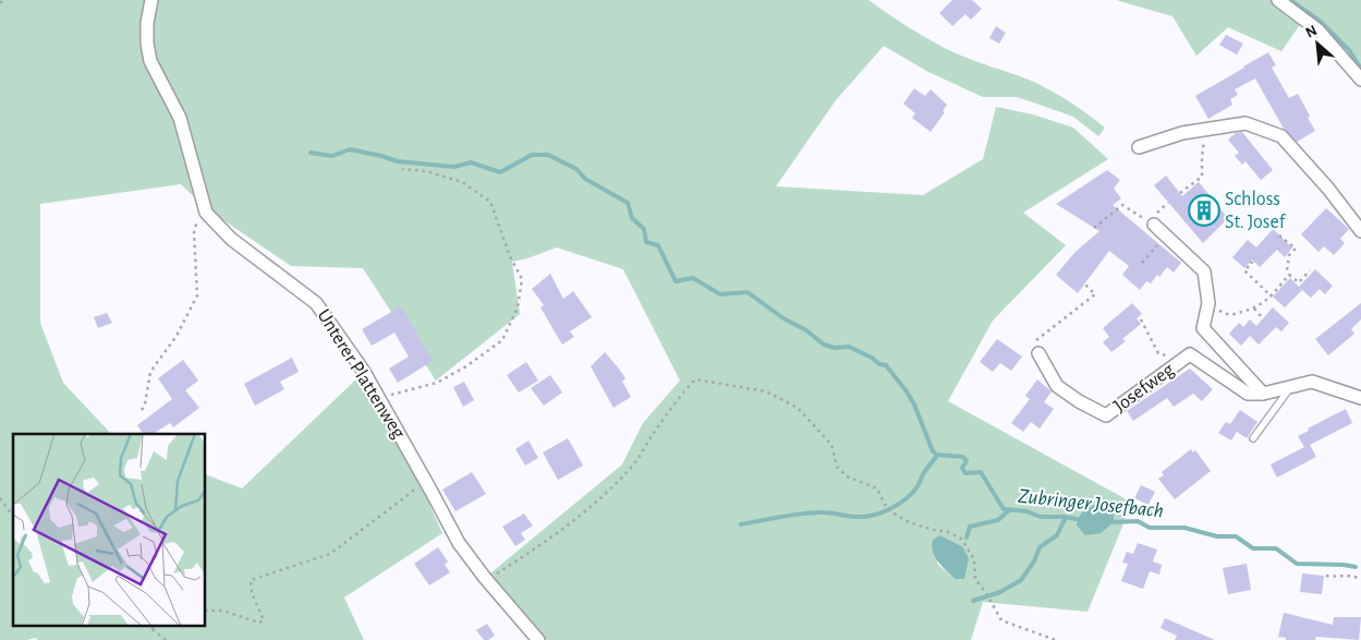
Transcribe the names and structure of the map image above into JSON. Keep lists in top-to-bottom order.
{
  "streets": {
    "street": ["Unterer Plattenweg", "Josefweg"]
  },
  "water": ["Zubringer Josefbach"],
  "places": {
    "building": ["Schloss St. Josef"]
  },
  "north": "top left"
}
